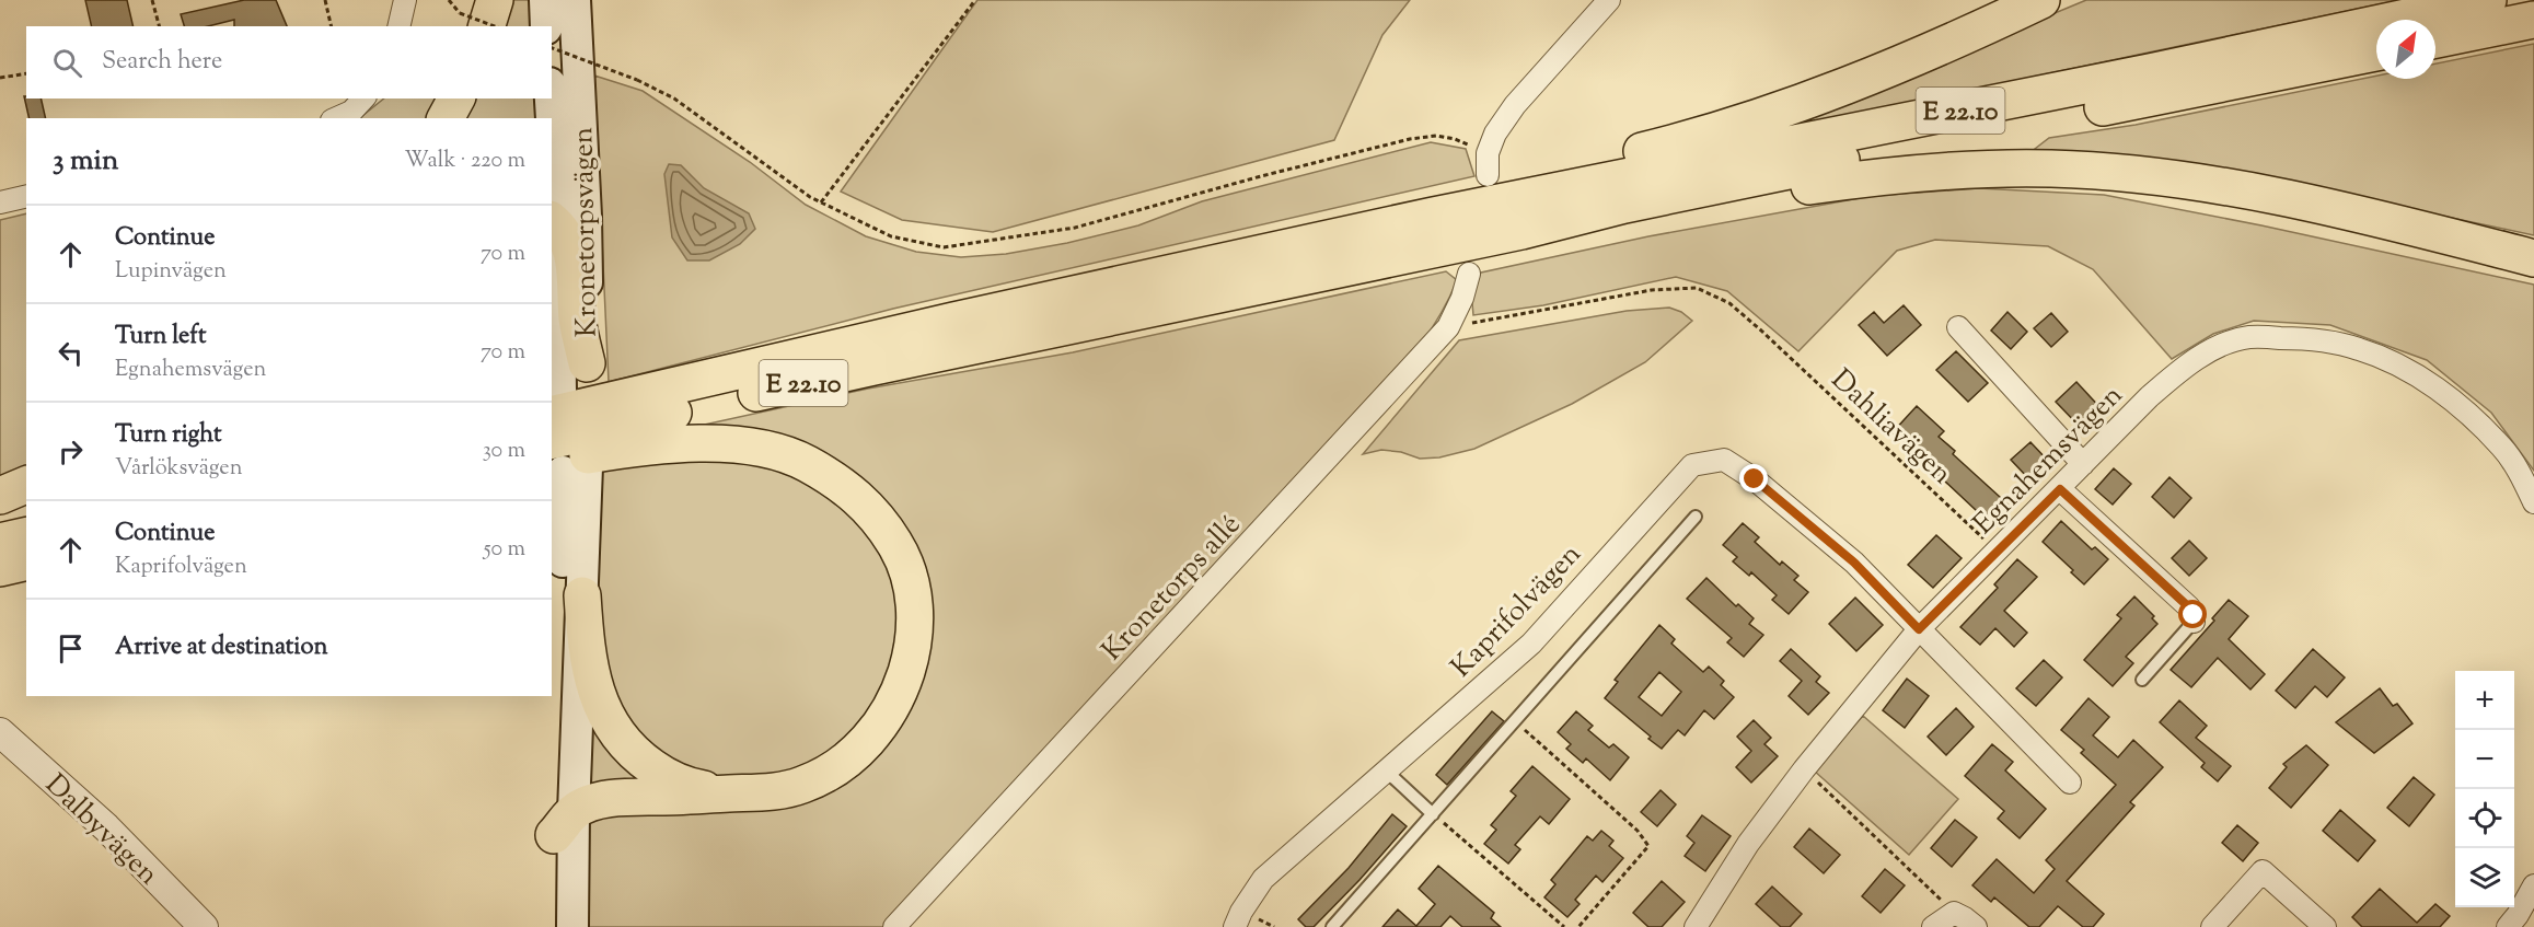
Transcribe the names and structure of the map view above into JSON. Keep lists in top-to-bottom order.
{
  "streets": {
    "highway": ["E 22.10"],
    "main road": ["Kronetorpsvägen"],
    "street": [
      "Egnahemsvägen",
      "Kronetorps allé",
      "Kaprifolvägen",
      "Dalbyvägen"
    ],
    "path": ["Dahliavägen"]
  },
  "crossings": [
    ["E 22.10", "Kronetorpsvägen"],
    ["Dahliavägen", "Egnahemsvägen"],
    ["Dahliavägen", "Kronetorps allé"],
    ["Egnahemsvägen", "Kaprifolvägen"]
  ],
  "north": "top right",
  "page": {
    "search": "Search here",
    "heading": ["3 min", "Walk · 220 m"],
    "list": [
      ["Continue", "Lupinvägen", "70 m"],
      ["Turn left", "Egnahemsvägen", "70 m"],
      ["Turn right", "Vårlöksvägen", "30 m"],
      ["Continue", "Kaprifolvägen", "50 m"],
      "Arrive at destination"
    ],
    "map_buttons": ["+", "−"]
  }
}
